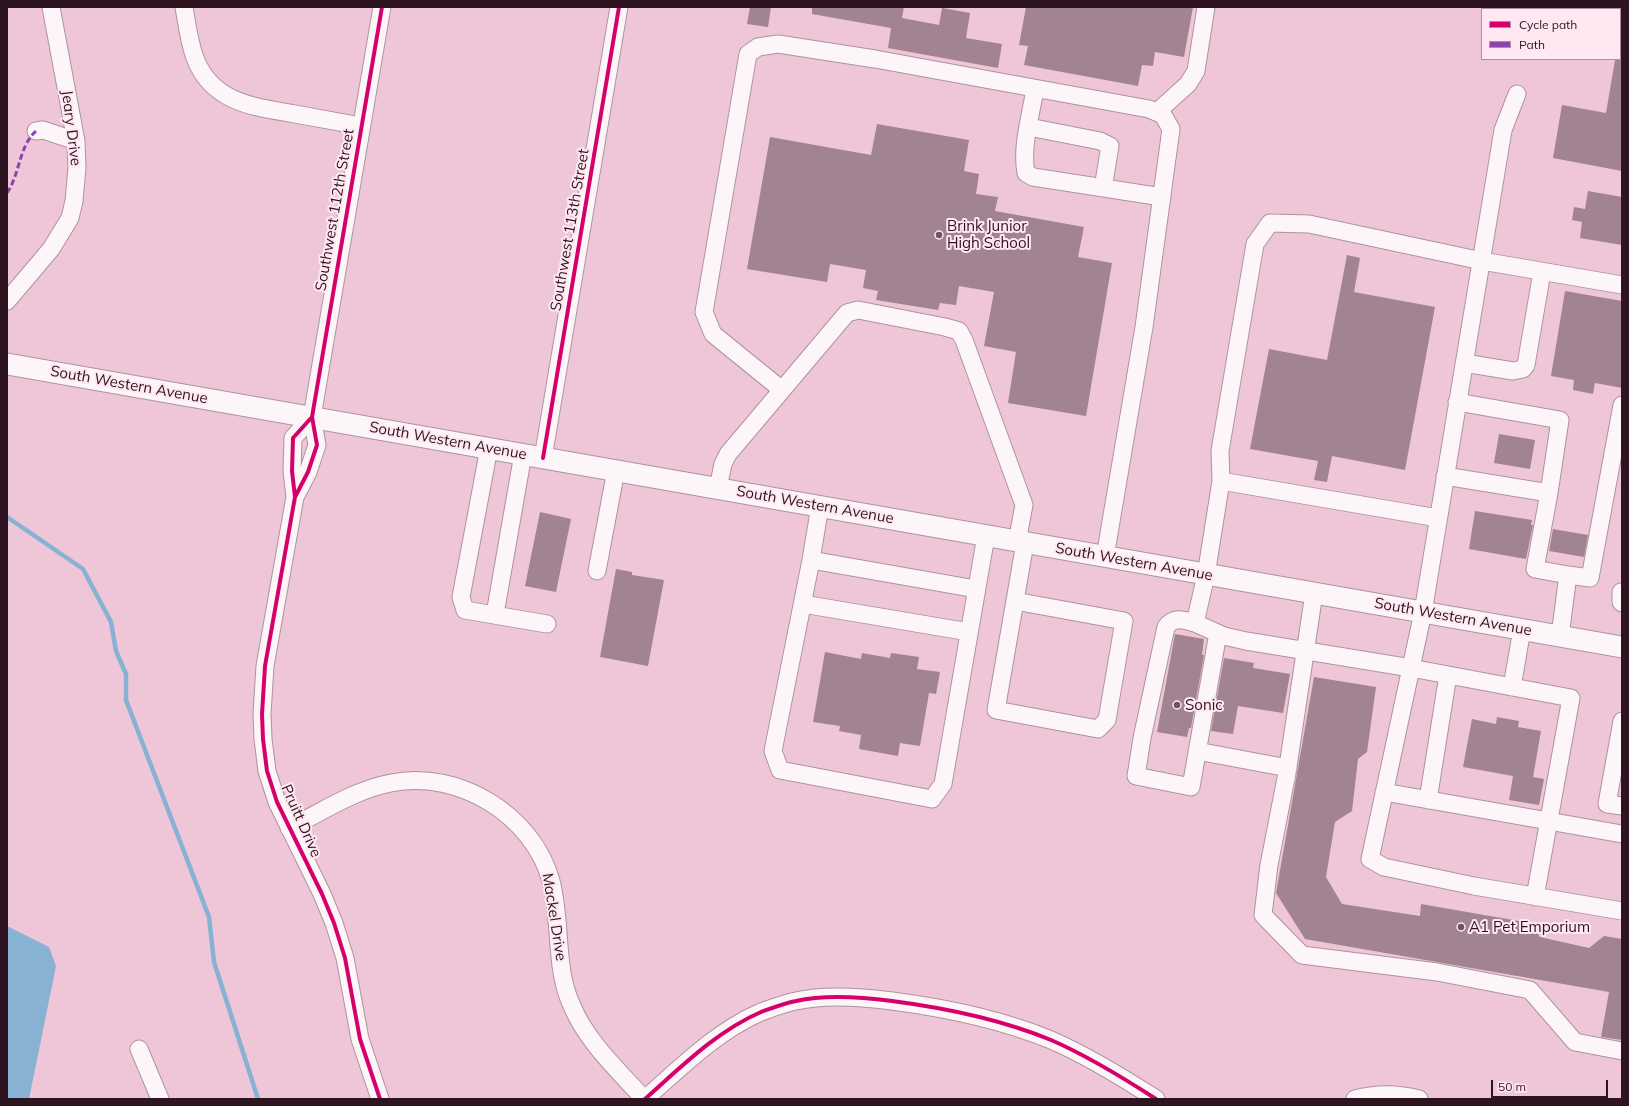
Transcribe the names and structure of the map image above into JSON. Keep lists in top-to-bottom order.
{
  "streets": {
    "main road": ["South Western Avenue"],
    "street": [
      "Jeary Drive",
      "Southwest 112th Street",
      "Southwest 113th Street",
      "Pruitt Drive",
      "Mackel Drive"
    ]
  },
  "crossings": [
    ["Southwest 112th Street", "South Western Avenue"],
    ["Southwest 112th Street", "Pruitt Drive"],
    ["Southwest 113th Street", "South Western Avenue"],
    ["South Western Avenue", "Pruitt Drive"],
    ["Pruitt Drive", "Mackel Drive"]
  ],
  "places": ["Brink Junior High School", "Sonic", "A1 Pet Emporium"],
  "legend": ["Cycle path", "Path"],
  "scale_bar": "50 m"
}
